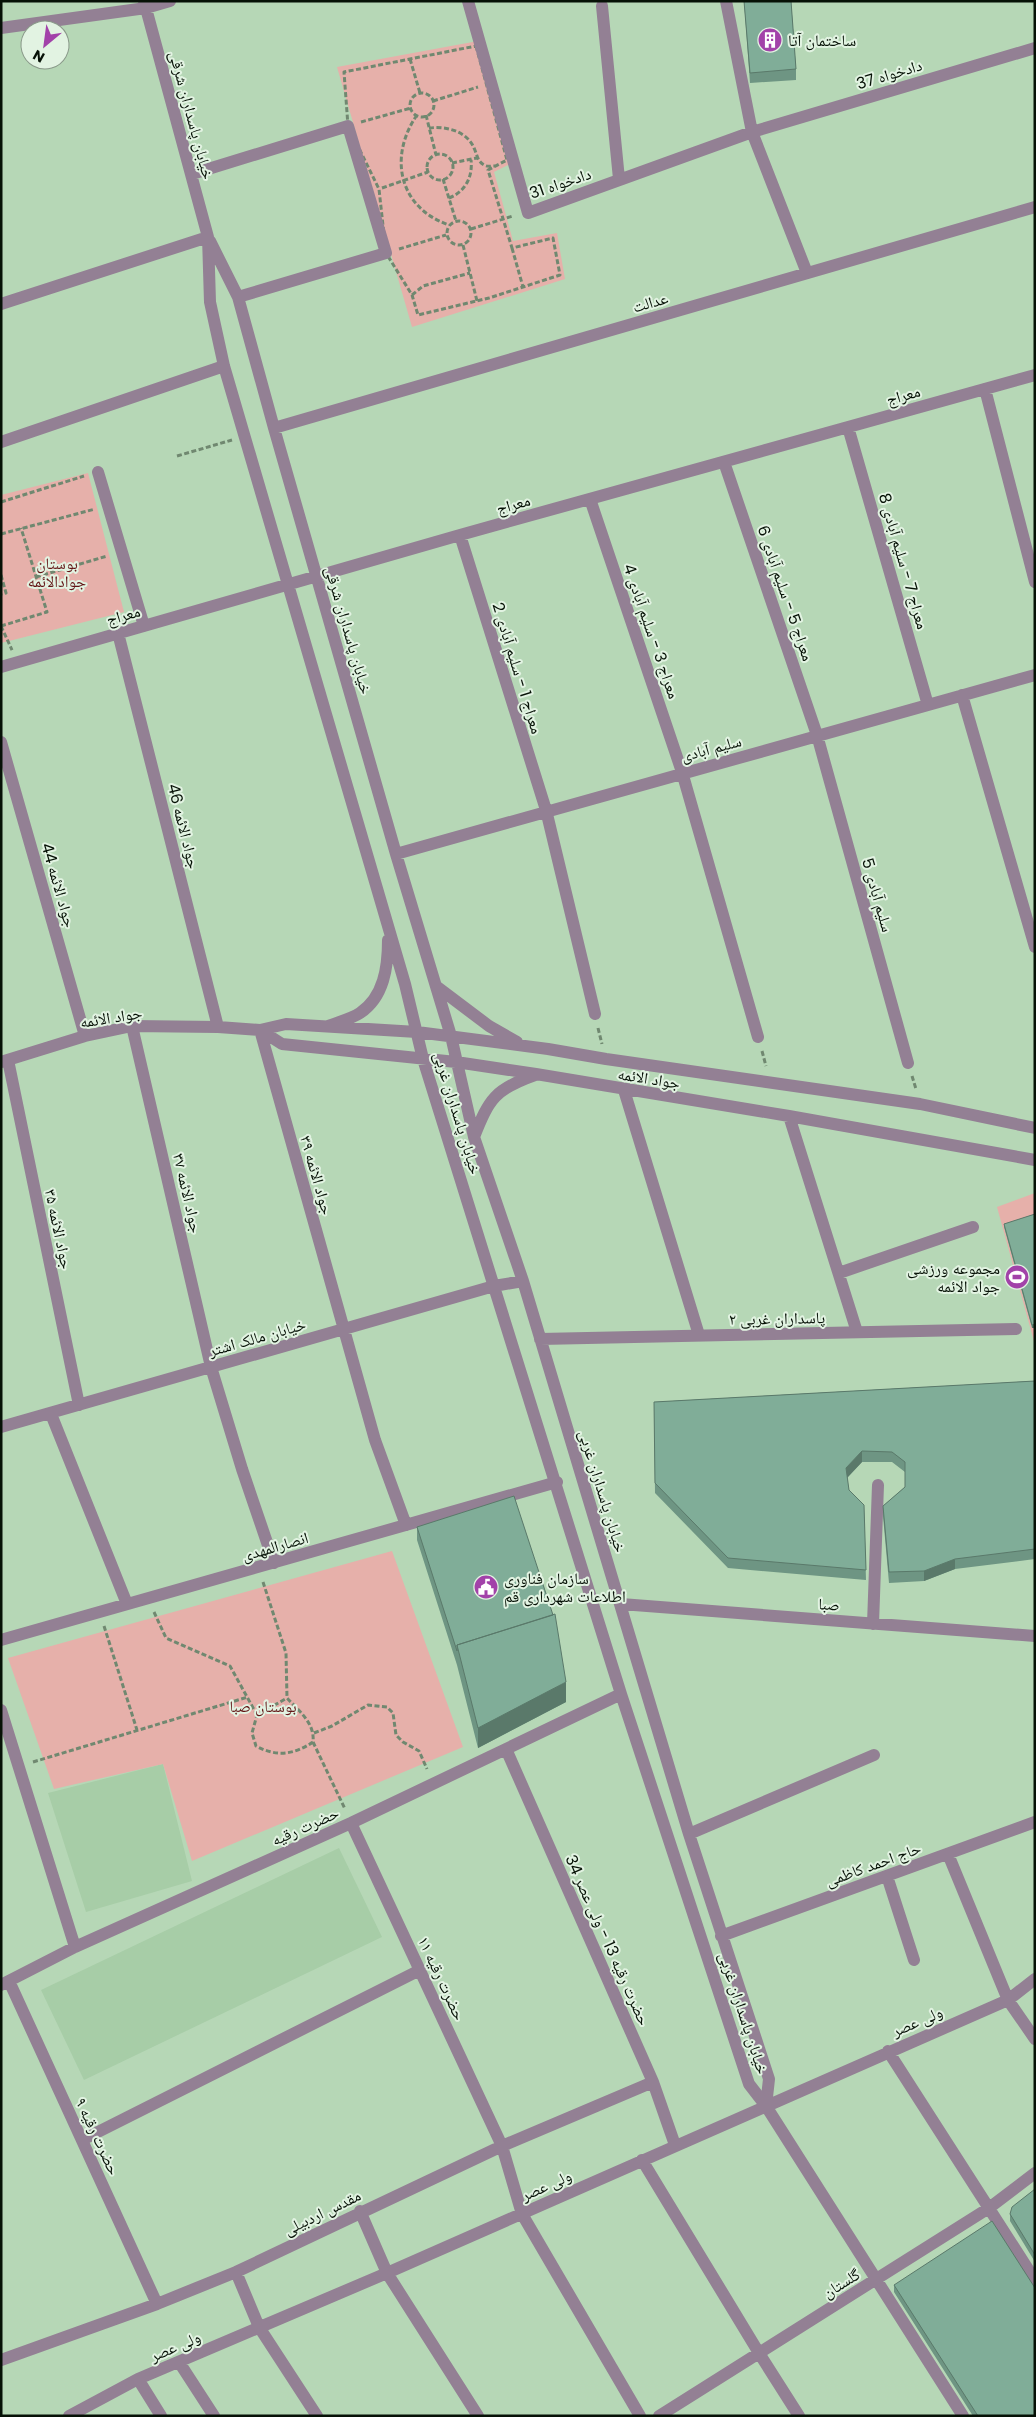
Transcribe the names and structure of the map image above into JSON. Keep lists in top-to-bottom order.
{
  "streets": {
    "street": [
      "دادخواه 37",
      "خیابان پاسداران شرقی",
      "دادخواه 31",
      "عدالت",
      "معراج",
      "معراج 7 - سلیم آبادی 8",
      "معراج 5 - سلیم آبادی 6",
      "معراج 3 - سلیم آبادی 4",
      "معراج 1 - سلیم آبادی 2",
      "سلیم آبادی",
      "جواد الائمه 46",
      "جواد الائمه 44",
      "سلیم آبادی 5",
      "جواد الائمه",
      "خیابان پاسداران غربی",
      "جواد الائمه ۳۹",
      "جواد الائمه ۳۷",
      "جواد الائمه ۳۵",
      "پاسداران غربی ۲",
      "خیابان مالک اشتر",
      "انصارالمهدی",
      "صبا",
      "حضرت رقیه",
      "حاج احمد کاظمی",
      "حضرت رقیه 13 - ولی عصر 34",
      "حضرت رقیه ۱۱",
      "ولی عصر",
      "حضرت رقیه ۹",
      "مقدس اردبیلی",
      "گلستان"
    ]
  },
  "crossings": [
    ["دادخواه 37", "دادخواه 31"],
    ["خیابان پاسداران شرقی", "عدالت"],
    ["خیابان پاسداران شرقی", "معراج"],
    ["خیابان پاسداران شرقی", "سلیم آبادی"],
    ["خیابان پاسداران شرقی", "جواد الائمه"],
    ["خیابان پاسداران شرقی", "خیابان پاسداران غربی"],
    ["معراج", "معراج 7 - سلیم آبادی 8"],
    ["معراج", "معراج 5 - سلیم آبادی 6"],
    ["معراج", "معراج 3 - سلیم آبادی 4"],
    ["معراج", "معراج 1 - سلیم آبادی 2"],
    ["معراج", "جواد الائمه 46"],
    ["معراج 7 - سلیم آبادی 8", "سلیم آبادی"],
    ["معراج 5 - سلیم آبادی 6", "سلیم آبادی"],
    ["معراج 5 - سلیم آبادی 6", "سلیم آبادی 5"],
    ["معراج 3 - سلیم آبادی 4", "سلیم آبادی"],
    ["معراج 1 - سلیم آبادی 2", "سلیم آبادی"],
    ["سلیم آبادی", "سلیم آبادی 5"],
    ["جواد الائمه 46", "جواد الائمه"],
    ["جواد الائمه 44", "جواد الائمه"],
    ["جواد الائمه", "خیابان پاسداران غربی"],
    ["جواد الائمه", "جواد الائمه ۳۹"],
    ["جواد الائمه", "جواد الائمه ۳۷"],
    ["جواد الائمه", "جواد الائمه ۳۵"],
    ["خیابان پاسداران غربی", "پاسداران غربی ۲"],
    ["خیابان پاسداران غربی", "خیابان مالک اشتر"],
    ["خیابان پاسداران غربی", "انصارالمهدی"],
    ["خیابان پاسداران غربی", "صبا"],
    ["خیابان پاسداران غربی", "حضرت رقیه"],
    ["خیابان پاسداران غربی", "حاج احمد کاظمی"],
    ["خیابان پاسداران غربی", "ولی عصر"],
    ["جواد الائمه ۳۹", "خیابان مالک اشتر"],
    ["جواد الائمه ۳۹", "انصارالمهدی"],
    ["جواد الائمه ۳۷", "خیابان مالک اشتر"],
    ["جواد الائمه ۳۷", "انصارالمهدی"],
    ["جواد الائمه ۳۵", "خیابان مالک اشتر"],
    ["حضرت رقیه", "حضرت رقیه 13 - ولی عصر 34"],
    ["حضرت رقیه", "حضرت رقیه ۱۱"],
    ["حضرت رقیه", "حضرت رقیه ۹"],
    ["حضرت رقیه 13 - ولی عصر 34", "ولی عصر"],
    ["حضرت رقیه 13 - ولی عصر 34", "مقدس اردبیلی"],
    ["حضرت رقیه ۱۱", "ولی عصر"],
    ["حضرت رقیه ۱۱", "مقدس اردبیلی"],
    ["حضرت رقیه ۹", "مقدس اردبیلی"]
  ],
  "parks": ["بوستان جوادالائمه", "بوستان صبا"],
  "places": {
    "building": ["ساختمان آتا"],
    "sports": ["مجموعه ورزشی جواد الائمه"],
    "public building": ["سازمان فناوری اطلاعات شهرداری قم"]
  },
  "north": "bottom left"
}
